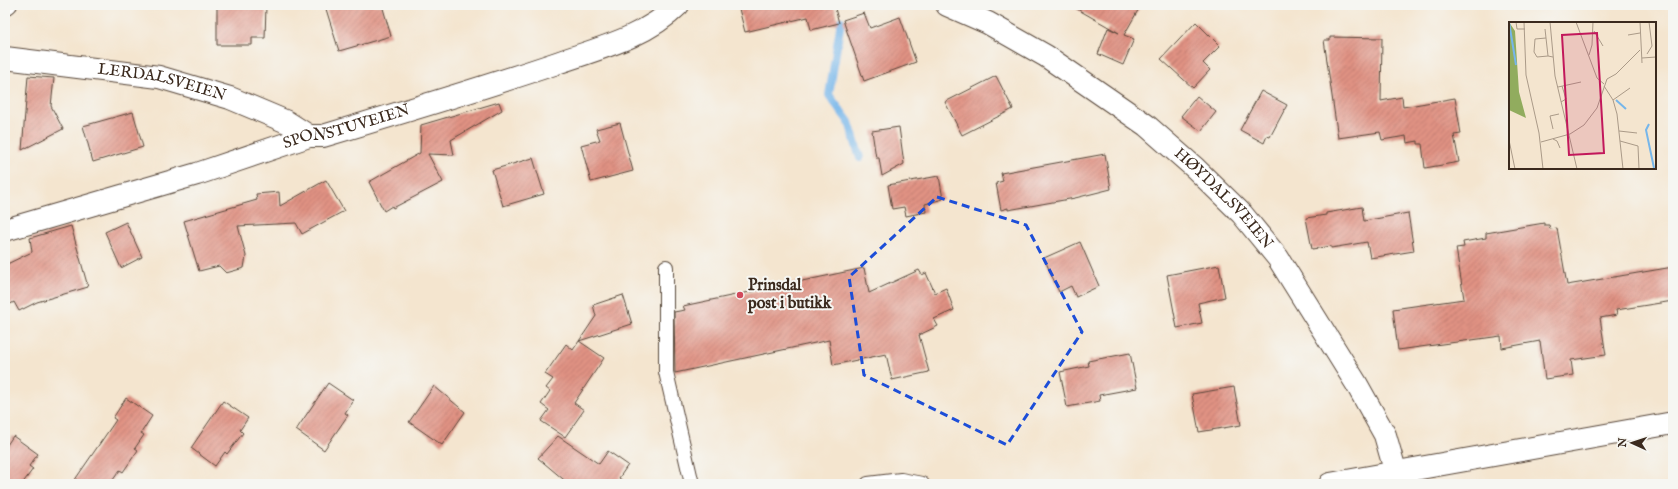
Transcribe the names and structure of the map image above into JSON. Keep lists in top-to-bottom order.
{
  "streets": {
    "street": ["LERDALSVEIEN", "SPONSTUVEIEN", "HØYDALSVEIEN"]
  },
  "crossings": [
    ["LERDALSVEIEN", "SPONSTUVEIEN"]
  ],
  "places": ["Prinsdal post i butikk"],
  "north": "left"
}
